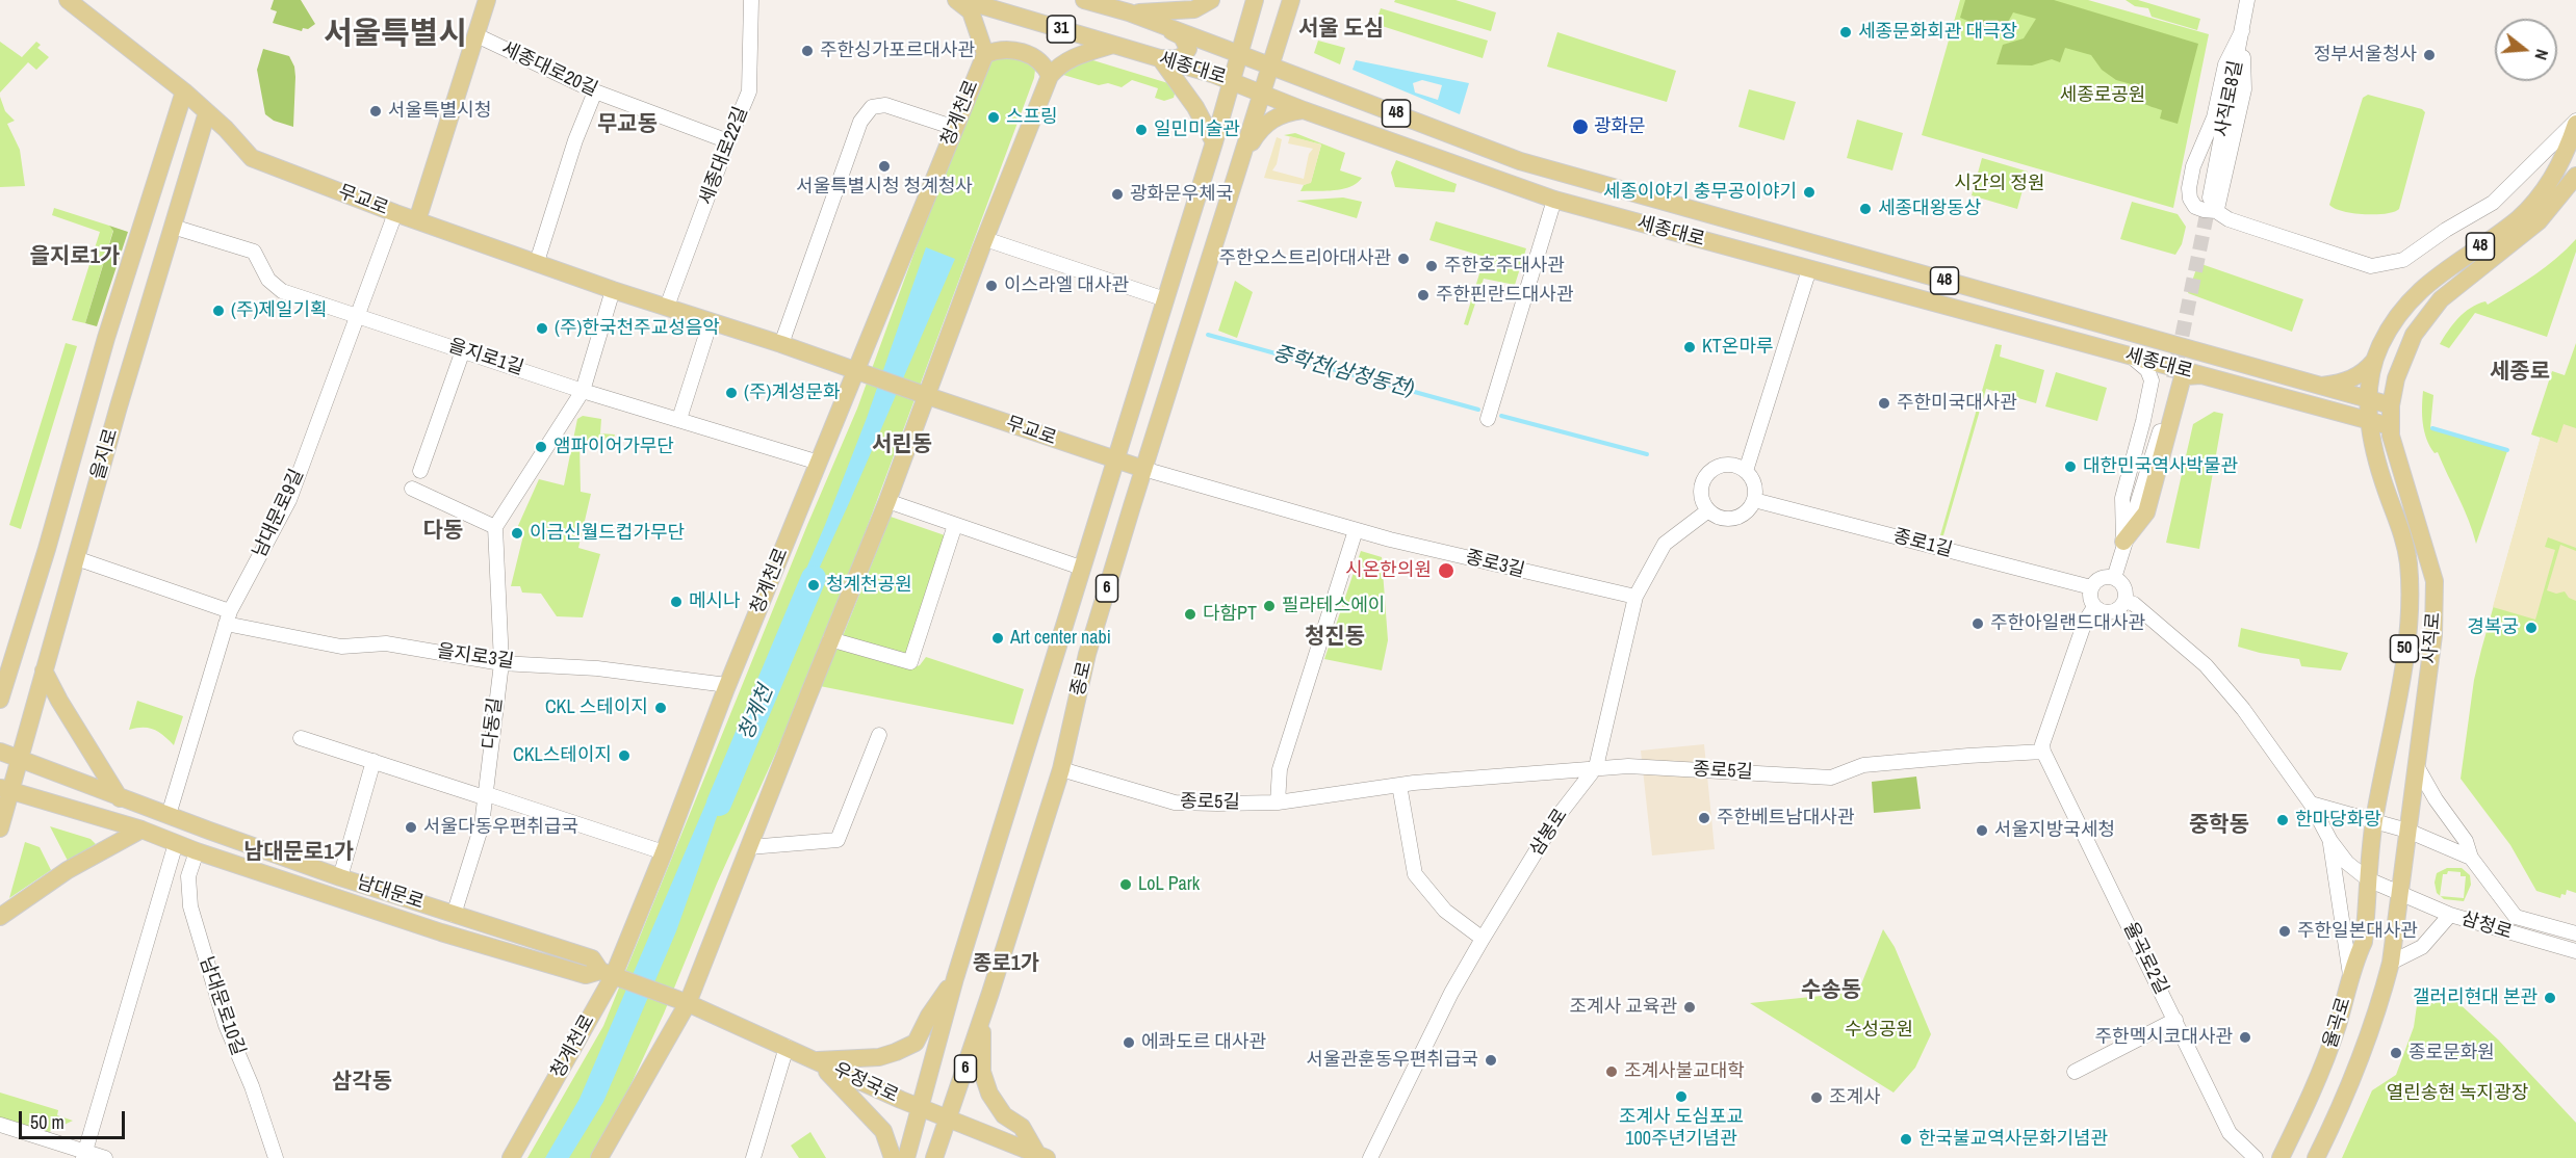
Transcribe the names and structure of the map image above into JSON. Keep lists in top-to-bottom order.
{
  "streets": {
    "main road": [
      "31",
      "세종대로",
      "세종대로20길",
      "청계천로",
      "48",
      "무교로",
      "을지로",
      "6",
      "사직로",
      "50",
      "종로",
      "남대문로",
      "율곡로",
      "우정국로"
    ],
    "street": [
      "사직로8길",
      "세종대로22길",
      "을지로1길",
      "남대문로9길",
      "종로1길",
      "종로3길",
      "을지로3길",
      "다동길",
      "종로5길",
      "삼봉로",
      "삼청로",
      "율곡로2길",
      "남대문로10길"
    ]
  },
  "crossings": [
    ["세종대로", "48"],
    ["세종대로", "6"],
    ["세종대로", "사직로"],
    ["세종대로", "50"],
    ["세종대로", "종로"],
    ["세종대로20길", "세종대로22길"],
    ["세종대로20길", "무교로"],
    ["청계천로", "무교로"],
    ["청계천로", "을지로1길"],
    ["청계천로", "을지로3길"],
    ["청계천로", "남대문로"],
    ["청계천로", "우정국로"],
    ["48", "사직로"],
    ["48", "50"],
    ["세종대로22길", "무교로"],
    ["무교로", "을지로"],
    ["무교로", "남대문로9길"],
    ["무교로", "종로3길"],
    ["무교로", "종로"],
    ["을지로1길", "을지로"],
    ["을지로1길", "남대문로9길"],
    ["을지로", "을지로3길"],
    ["을지로", "남대문로"],
    ["남대문로9길", "을지로3길"],
    ["남대문로9길", "남대문로"],
    ["종로1길", "삼봉로"],
    ["종로3길", "종로"],
    ["종로3길", "삼봉로"],
    ["6", "종로"],
    ["사직로", "50"],
    ["사직로", "삼청로"],
    ["사직로", "율곡로"],
    ["을지로3길", "다동길"],
    ["종로", "종로5길"],
    ["종로", "우정국로"],
    ["다동길", "남대문로"],
    ["종로5길", "삼봉로"],
    ["종로5길", "율곡로2길"],
    ["남대문로", "남대문로10길"],
    ["남대문로", "우정국로"],
    ["삼청로", "율곡로"]
  ],
  "districts": [
    "서울 도심",
    "서울특별시",
    "무교동",
    "을지로1가",
    "세종로",
    "서린동",
    "다동",
    "청진동",
    "중학동",
    "남대문로1가",
    "종로1가",
    "수송동",
    "삼각동"
  ],
  "water": ["중학천(삼청동천)", "청계천"],
  "parks": [
    "세종로공원",
    "시간의 정원",
    "수성공원",
    "열린송현 녹지광장"
  ],
  "places": [
    "세종문화회관 대극장",
    "주한싱가포르대사관",
    "정부서울청사",
    "서울특별시청",
    "스프링",
    "광화문",
    "일민미술관",
    "서울특별시청 청계청사",
    "세종이야기 충무공이야기",
    "광화문우체국",
    "세종대왕동상",
    "주한오스트리아대사관",
    "주한호주대사관",
    "이스라엘 대사관",
    "주한핀란드대사관",
    "(주)제일기획",
    "(주)한국천주교성음악",
    "KT온마루",
    "(주)계성문화",
    "주한미국대사관",
    "앰파이어가무단",
    "대한민국역사박물관",
    "이금신월드컵가무단",
    "시온한의원",
    "청계천공원",
    "메시나",
    "필라테스에이",
    "다함PT",
    "주한아일랜드대사관",
    "경복궁",
    "Art center nabi",
    "CKL 스테이지",
    "CKL스테이지",
    "주한베트남대사관",
    "한마당화랑",
    "서울다동우편취급국",
    "서울지방국세청",
    "LoL Park",
    "주한일본대사관",
    "갤러리현대 본관",
    "조계사 교육관",
    "주한멕시코대사관",
    "에콰도르 대사관",
    "종로문화원",
    "서울관훈동우편취급국",
    "조계사불교대학",
    "조계사 도심포교 100주년기념관",
    "조계사",
    "한국불교역사문화기념관"
  ],
  "scale_bar": "50 m",
  "north": "right"
}
